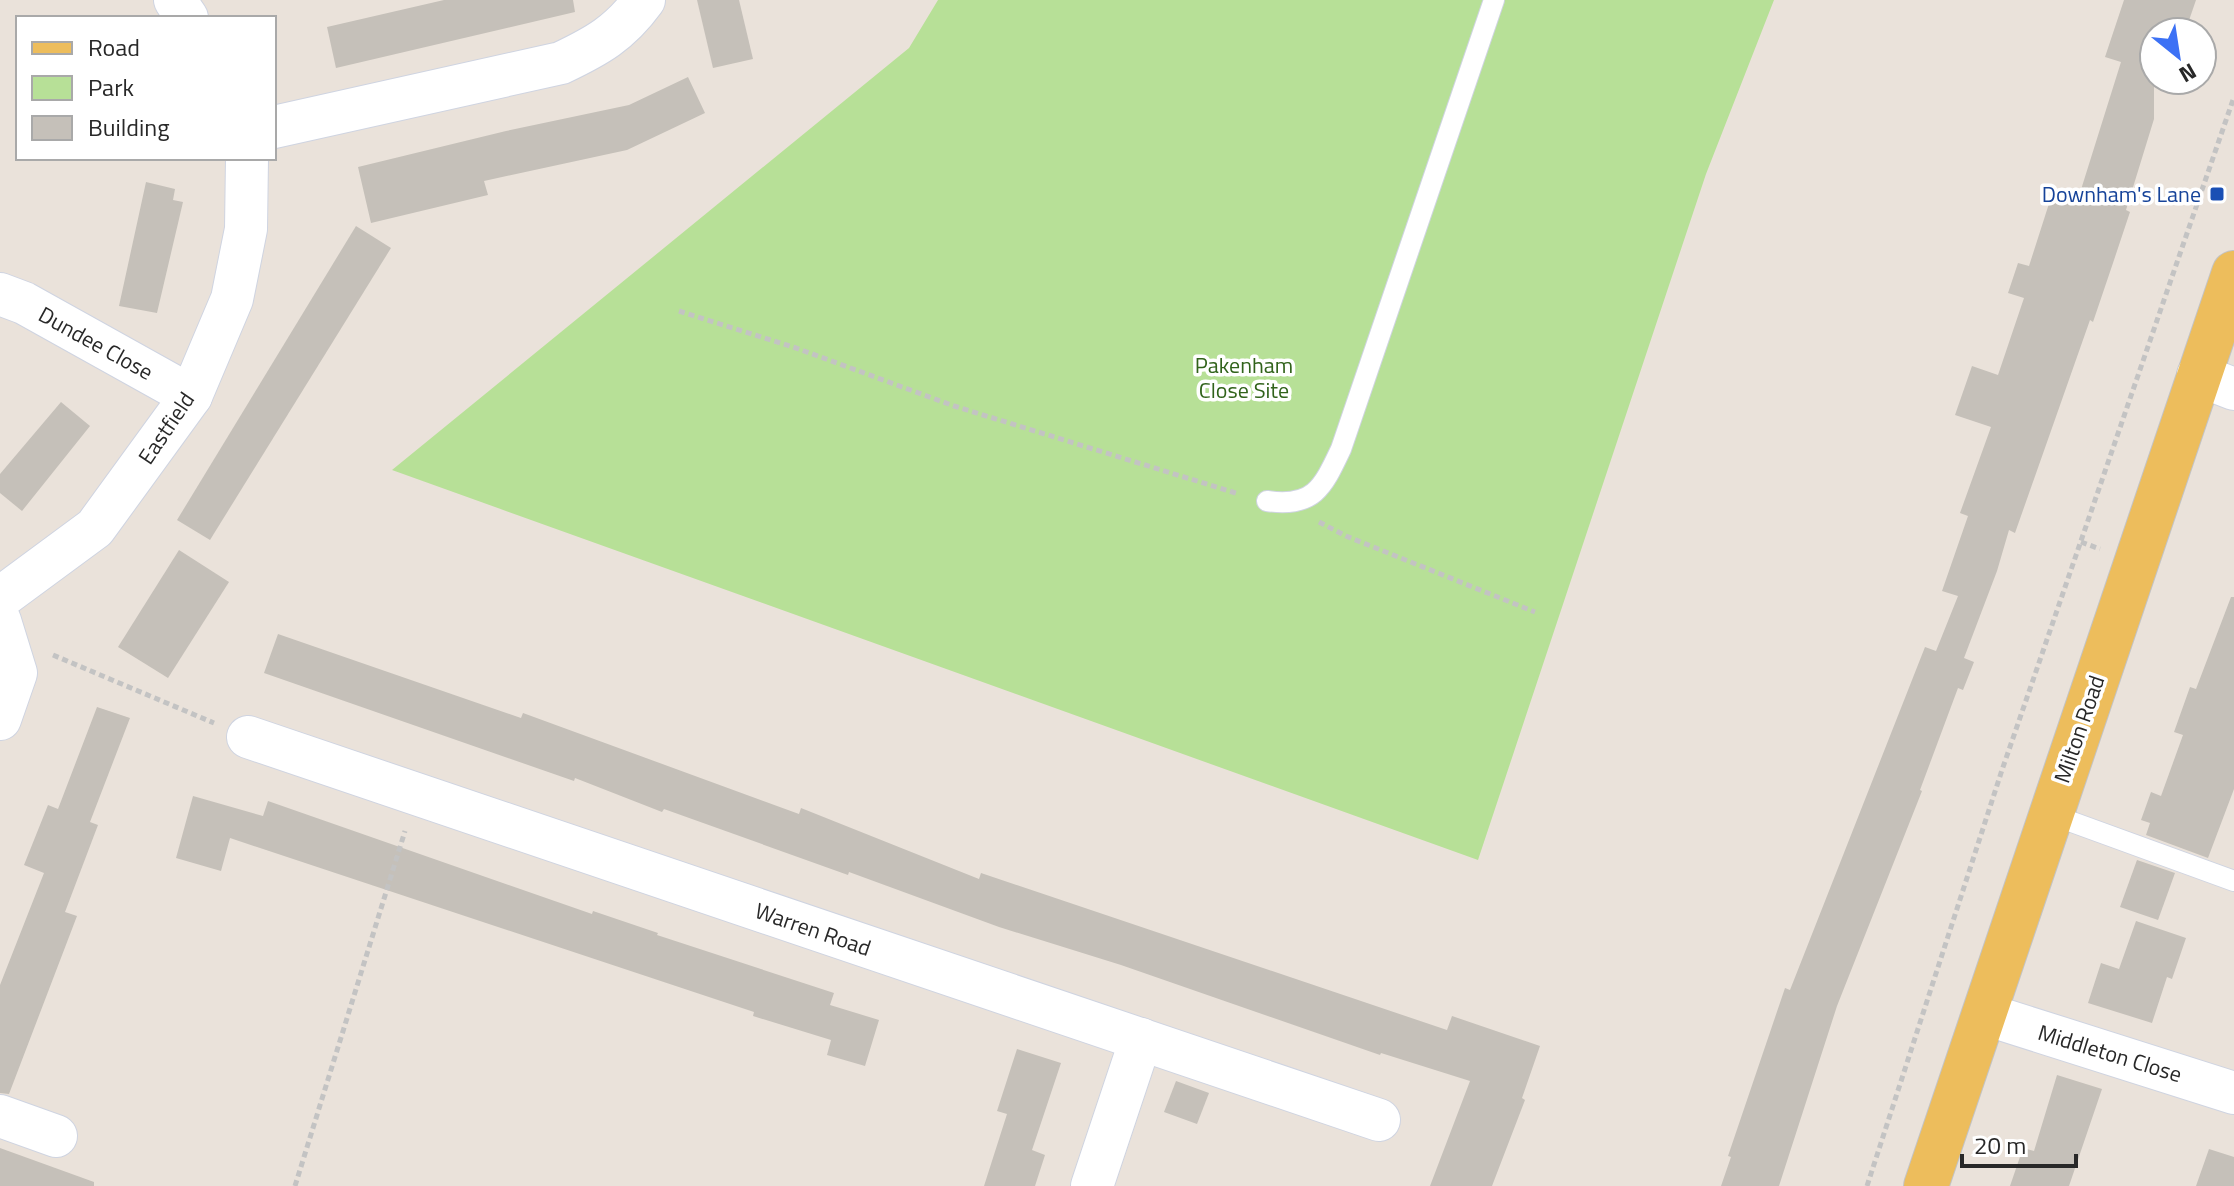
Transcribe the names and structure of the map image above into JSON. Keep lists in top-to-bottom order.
{
  "streets": {
    "main road": ["Milton Road"],
    "street": [
      "Dundee Close",
      "Eastfield",
      "Warren Road",
      "Middleton Close"
    ]
  },
  "crossings": [
    ["Dundee Close", "Eastfield"],
    ["Milton Road", "Middleton Close"]
  ],
  "parks": ["Pakenham Close Site"],
  "places": {
    "transit": ["Downham's Lane"]
  },
  "legend": ["Road", "Park", "Building"],
  "scale_bar": "20 m",
  "north": "bottom right"
}
